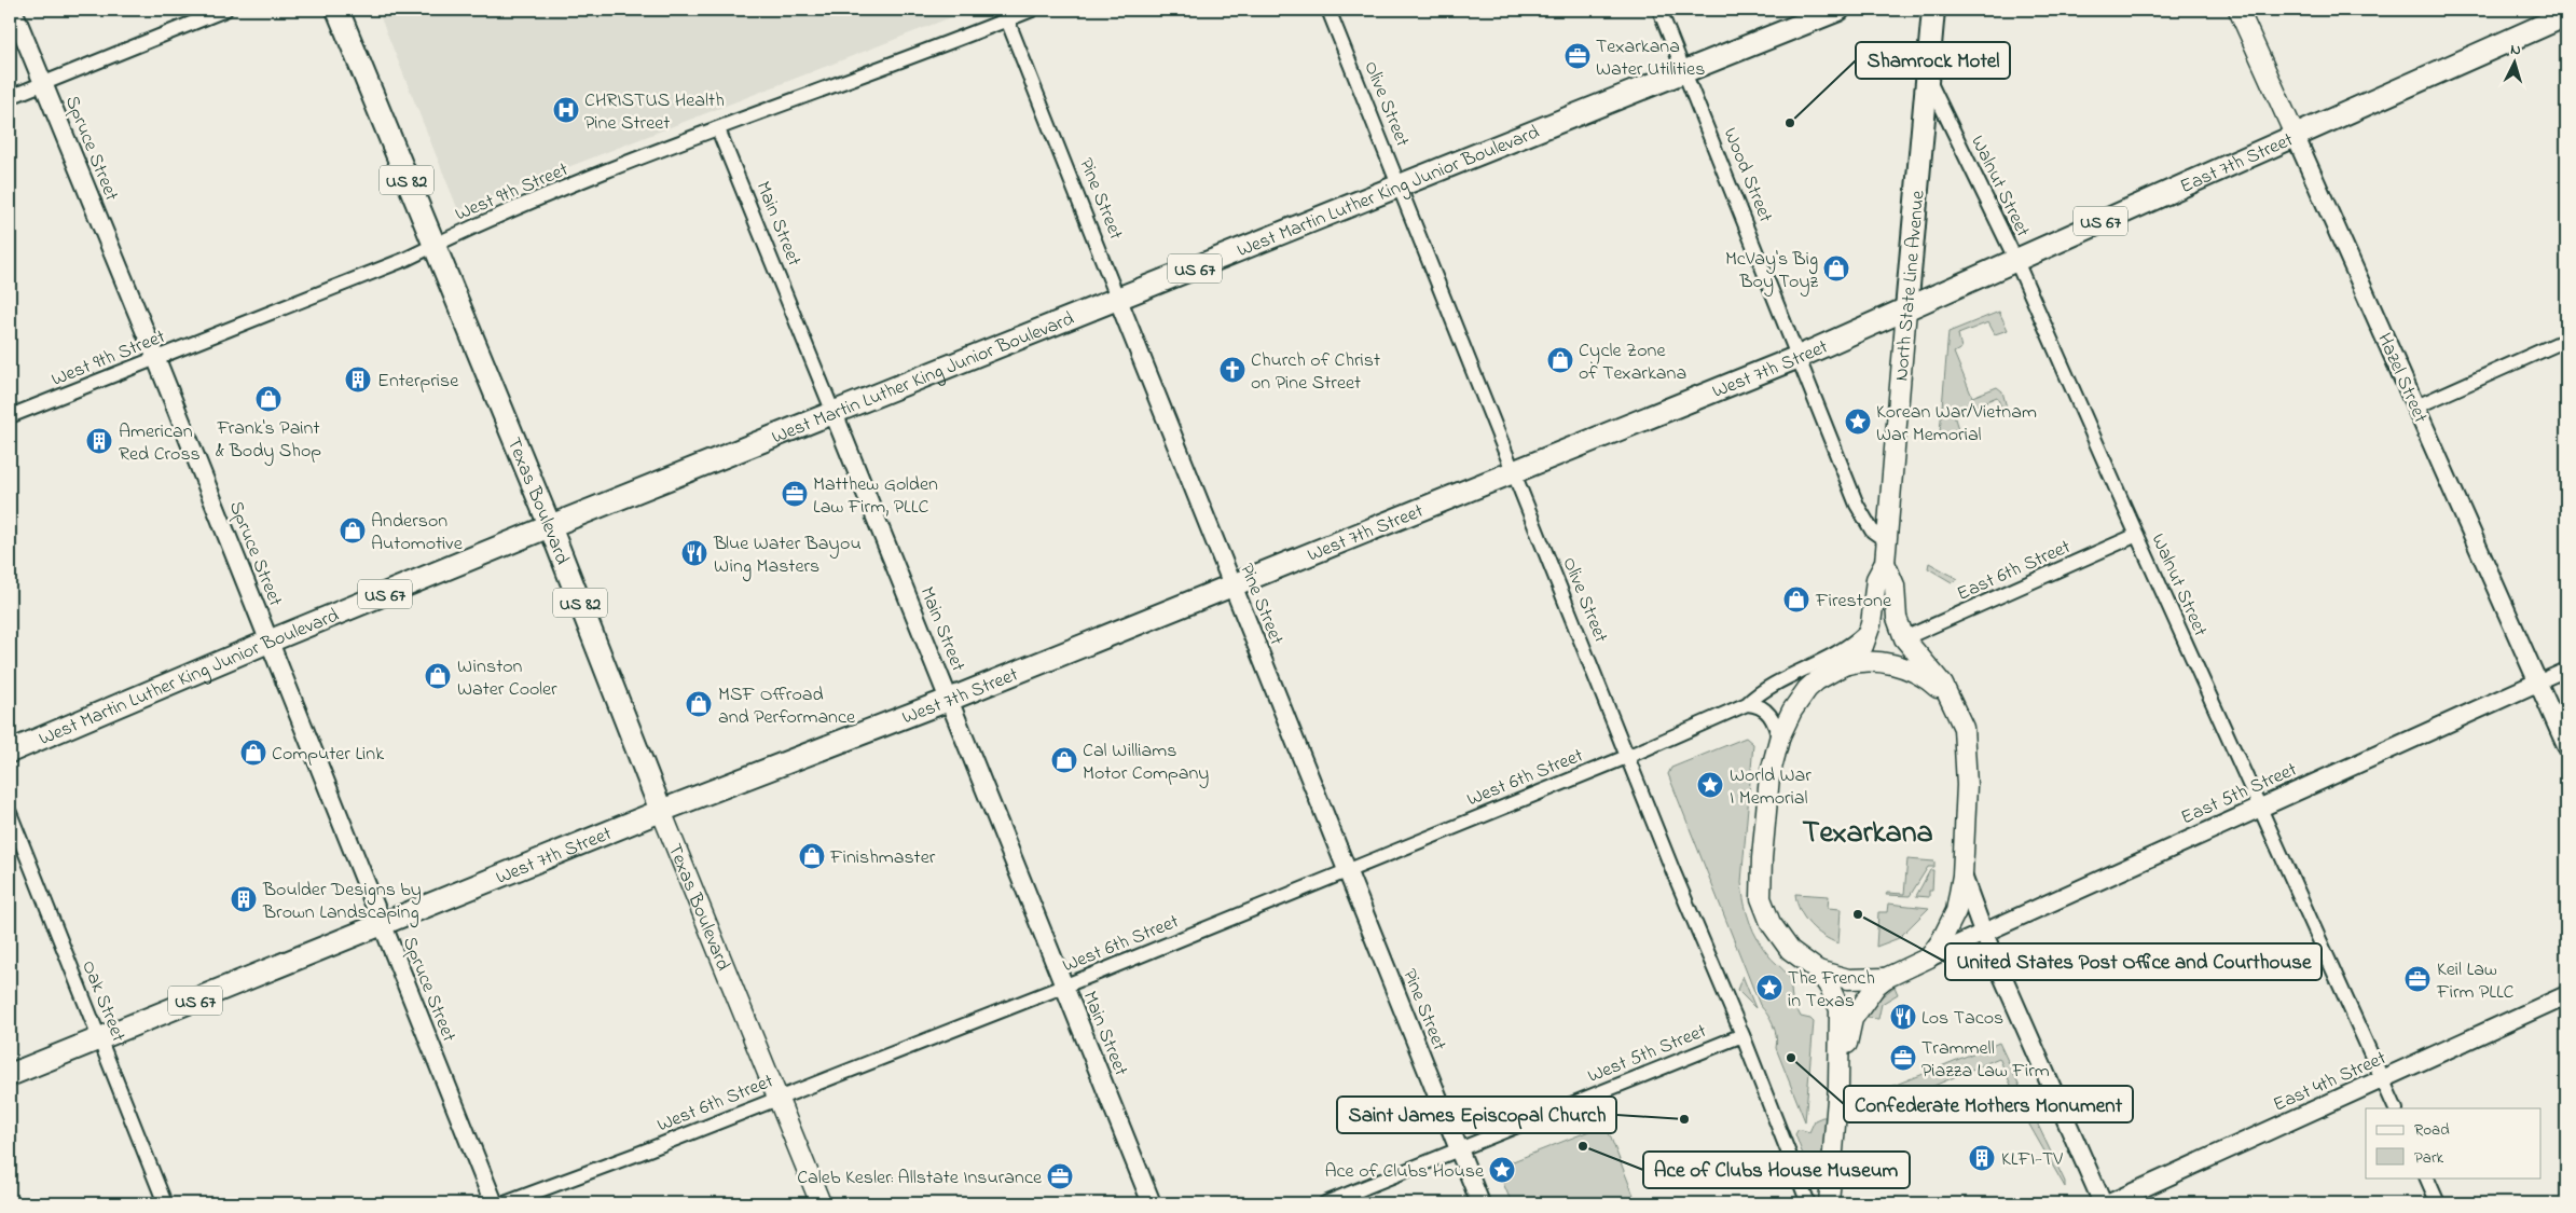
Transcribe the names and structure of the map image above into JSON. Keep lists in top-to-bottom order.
{
  "streets": {
    "main road": [
      "East 7th Street",
      "US 82",
      "West Martin Luther King Junior Boulevard",
      "US 67",
      "North State Line Avenue",
      "West 7th Street",
      "Hazel Street",
      "Texas Boulevard"
    ],
    "street": [
      "Olive Street",
      "Spruce Street",
      "Wood Street",
      "Walnut Street",
      "West 9th Street",
      "Pine Street",
      "Main Street",
      "East 6th Street",
      "West 6th Street",
      "East 5th Street",
      "Oak Street",
      "West 5th Street",
      "East 4th Street"
    ]
  },
  "crossings": [
    ["Olive Street", "West Martin Luther King Junior Boulevard"],
    ["Olive Street", "West 7th Street"],
    ["Olive Street", "West 6th Street"],
    ["Olive Street", "West 5th Street"],
    ["Spruce Street", "West 9th Street"],
    ["Spruce Street", "West Martin Luther King Junior Boulevard"],
    ["Spruce Street", "West 7th Street"],
    ["East 7th Street", "Walnut Street"],
    ["East 7th Street", "North State Line Avenue"],
    ["East 7th Street", "West 7th Street"],
    ["East 7th Street", "Hazel Street"],
    ["Wood Street", "West Martin Luther King Junior Boulevard"],
    ["Wood Street", "North State Line Avenue"],
    ["Wood Street", "West 7th Street"],
    ["Walnut Street", "North State Line Avenue"],
    ["Walnut Street", "East 6th Street"],
    ["Walnut Street", "East 5th Street"],
    ["Walnut Street", "East 4th Street"],
    ["West 9th Street", "Pine Street"],
    ["West 9th Street", "Main Street"],
    ["West 9th Street", "Texas Boulevard"],
    ["West Martin Luther King Junior Boulevard", "Pine Street"],
    ["West Martin Luther King Junior Boulevard", "Main Street"],
    ["West Martin Luther King Junior Boulevard", "Texas Boulevard"],
    ["Pine Street", "West 7th Street"],
    ["Pine Street", "West 6th Street"],
    ["Pine Street", "West 5th Street"],
    ["Main Street", "West 7th Street"],
    ["Main Street", "West 6th Street"],
    ["North State Line Avenue", "West 7th Street"],
    ["North State Line Avenue", "East 6th Street"],
    ["North State Line Avenue", "West 6th Street"],
    ["North State Line Avenue", "East 5th Street"],
    ["West 7th Street", "Texas Boulevard"],
    ["West 7th Street", "Oak Street"],
    ["Hazel Street", "East 5th Street"],
    ["Texas Boulevard", "West 6th Street"]
  ],
  "districts": ["Texarkana"],
  "places": {
    "office": [
      "Texarkana Water Utilities",
      "Matthew Golden Law Firm, PLLC",
      "Keil Law Firm PLLC",
      "Trammell Piazza Law Firm",
      "Caleb Kesler: Allstate Insurance"
    ],
    "hospital": ["CHRISTUS Health Pine Street"],
    "other": [
      "Shamrock Motel",
      "United States Post Office and Courthouse",
      "Confederate Mothers Monument",
      "Saint James Episcopal Church",
      "Ace of Clubs House Museum"
    ],
    "shop": [
      "McVay's Big Boy Toyz",
      "Cycle Zone of Texarkana",
      "Frank's Paint & Body Shop",
      "Anderson Automotive",
      "Firestone",
      "Winston Water Cooler",
      "MSF Offroad and Performance",
      "Computer Link",
      "Cal Williams Motor Company",
      "Finishmaster"
    ],
    "church": ["Church of Christ on Pine Street"],
    "building": [
      "Enterprise",
      "American Red Cross",
      "Boulder Designs by Brown Landscaping",
      "KLFI-TV"
    ],
    "place": [
      "Korean War/Vietnam War Memorial",
      "World War I Memorial",
      "The French in Texas",
      "Ace of Clubs House"
    ],
    "restaurant": ["Blue Water Bayou Wing Masters", "Los Tacos"]
  },
  "legend": ["Road", "Park"],
  "north": "top"
}
